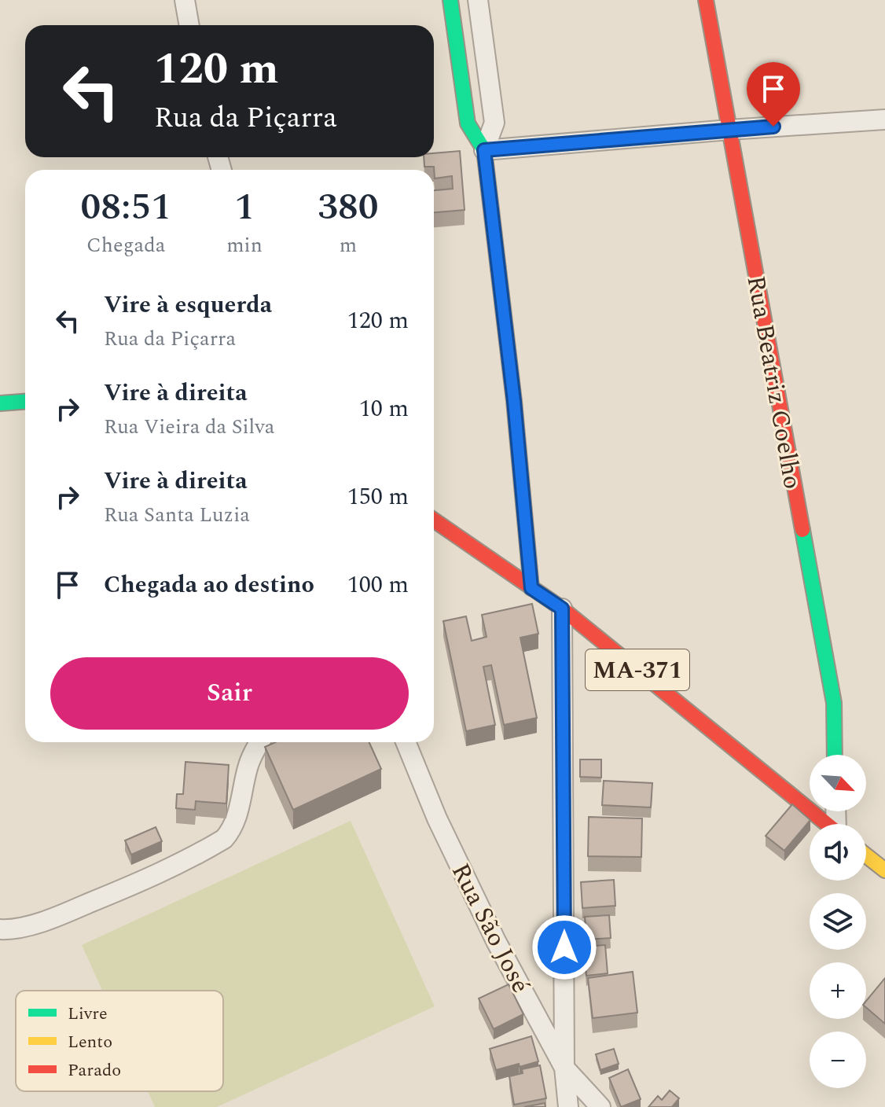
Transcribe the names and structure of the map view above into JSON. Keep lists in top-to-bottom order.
{
  "streets": {
    "street": ["Rua Beatriz Coelho", "MA-371", "Rua São José"]
  },
  "legend": ["Livre", "Lento", "Parado"],
  "north": "bottom right",
  "page": {
    "turn": ["120 m", "Rua da Piçarra"],
    "eta": [
      "08:51",
      "Chegada",
      "1",
      "min",
      "380",
      "m"
    ],
    "list": [
      {
        "name": "Vire à esquerda",
        "note": "Rua da Piçarra",
        "value": "120 m"
      },
      {
        "name": "Vire à direita",
        "note": "Rua Vieira da Silva",
        "value": "10 m"
      },
      {
        "name": "Vire à direita",
        "note": "Rua Santa Luzia",
        "value": "150 m"
      },
      {
        "name": "Chegada ao destino",
        "value": "100 m"
      }
    ],
    "buttons": "Sair",
    "map_buttons": ["+", "−"]
  }
}
